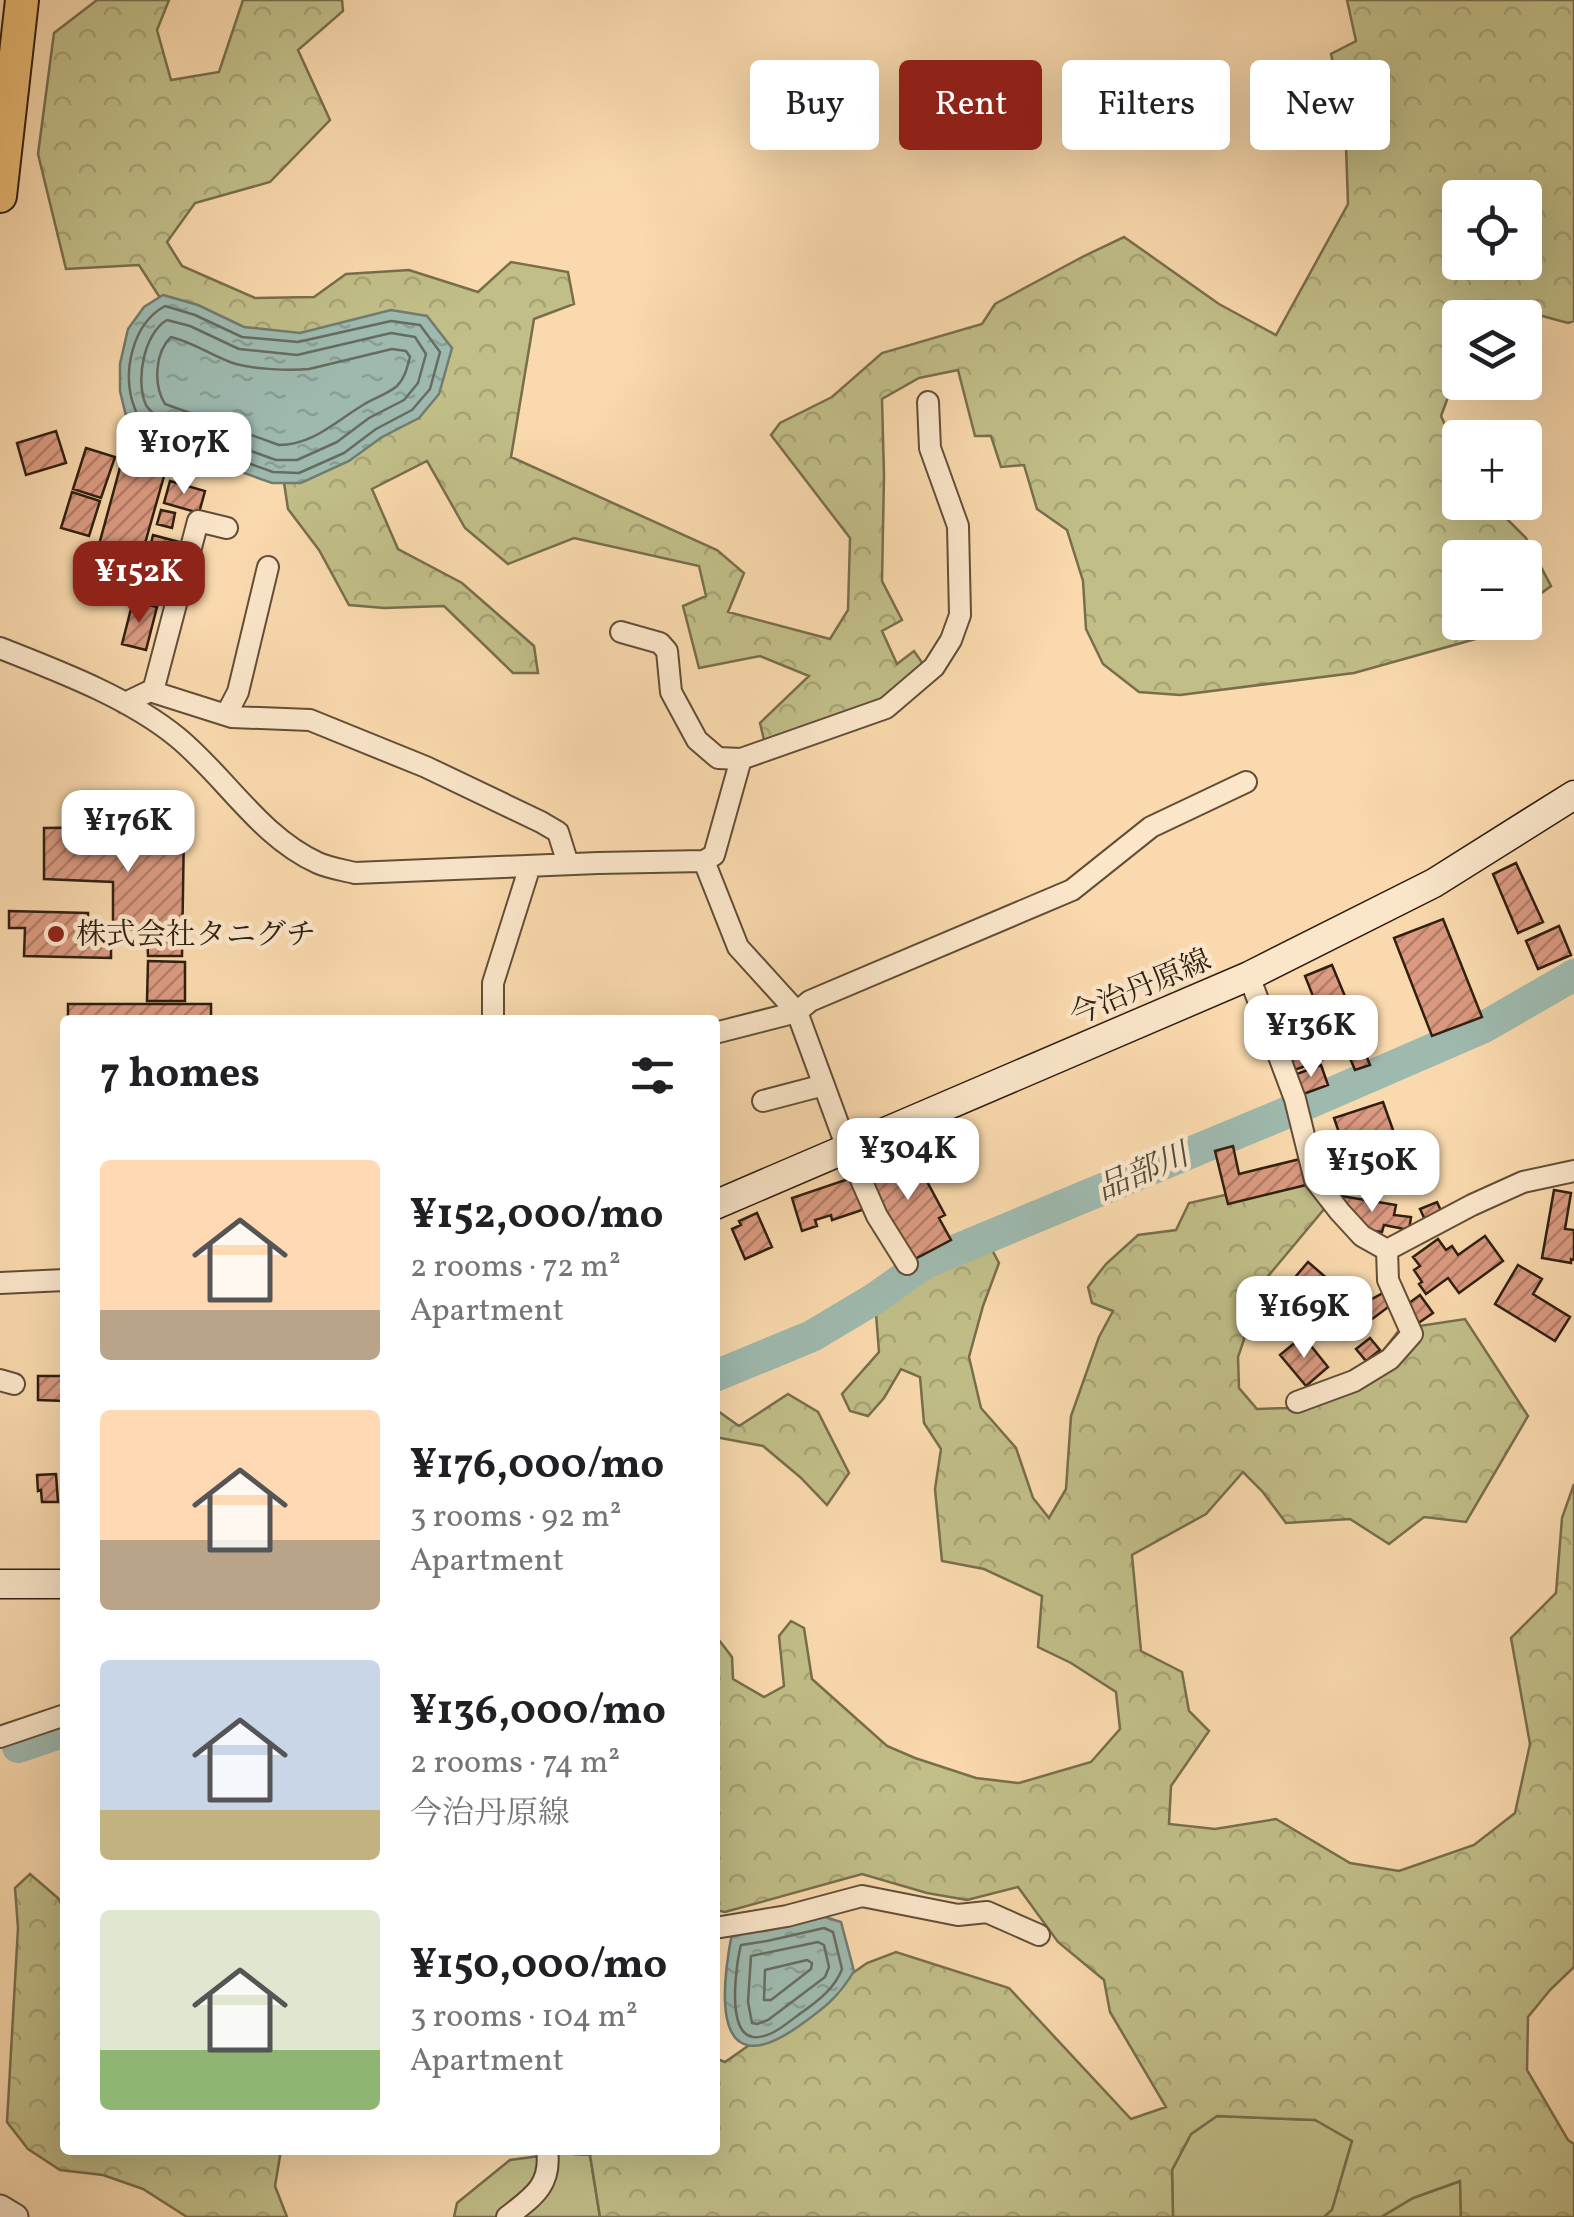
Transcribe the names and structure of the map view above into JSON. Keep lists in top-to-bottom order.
{
  "streets": {
    "main road": ["今治丹原線"]
  },
  "water": ["品部川"],
  "places": ["株式会社タニグチ"],
  "page": {
    "chip": [
      "Buy",
      "Rent",
      "Filters",
      "New"
    ],
    "map_buttons": ["+", "−"],
    "price": [
      "¥107K",
      "¥152K",
      "¥176K",
      "¥136K",
      "¥304K",
      "¥150K",
      "¥169K"
    ],
    "heading": "7 homes",
    "list": [
      {
        "name": "¥152,000/mo",
        "note": "2 rooms · 72 m² · Apartment"
      },
      {
        "name": "¥176,000/mo",
        "note": "3 rooms · 92 m² · Apartment"
      },
      {
        "name": "¥136,000/mo",
        "note": "2 rooms · 74 m² · 今治丹原線"
      },
      {
        "name": "¥150,000/mo",
        "note": "3 rooms · 104 m² · Apartment"
      }
    ]
  }
}
